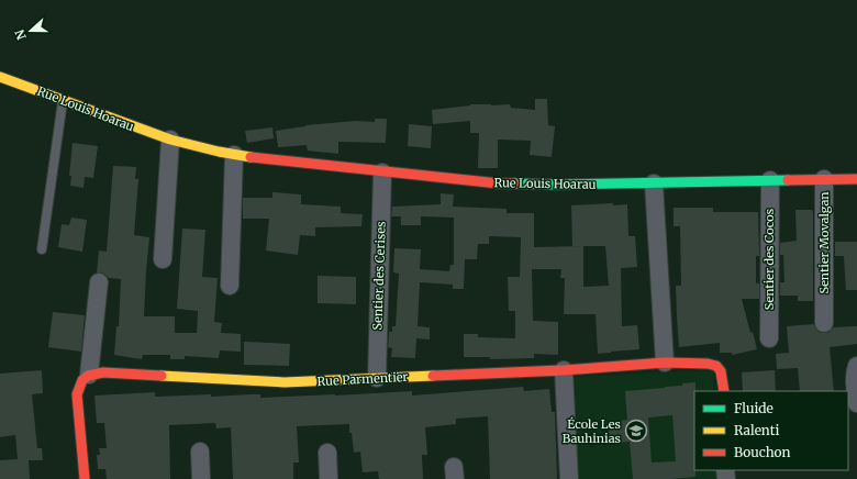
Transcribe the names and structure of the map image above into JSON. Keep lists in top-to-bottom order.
{
  "streets": {
    "main road": ["Rue Louis Hoarau", "Rue Parmentier"],
    "street": ["Sentier Movalgan", "Sentier des Cocos", "Sentier des Cerises"]
  },
  "crossings": [
    ["Rue Louis Hoarau", "Sentier Movalgan"],
    ["Rue Louis Hoarau", "Sentier des Cocos"],
    ["Rue Louis Hoarau", "Sentier des Cerises"],
    ["Sentier des Cerises", "Rue Parmentier"]
  ],
  "places": {
    "school or university": ["École Les Bauhinias"]
  },
  "legend": ["Fluide", "Ralenti", "Bouchon"],
  "north": "left"
}
